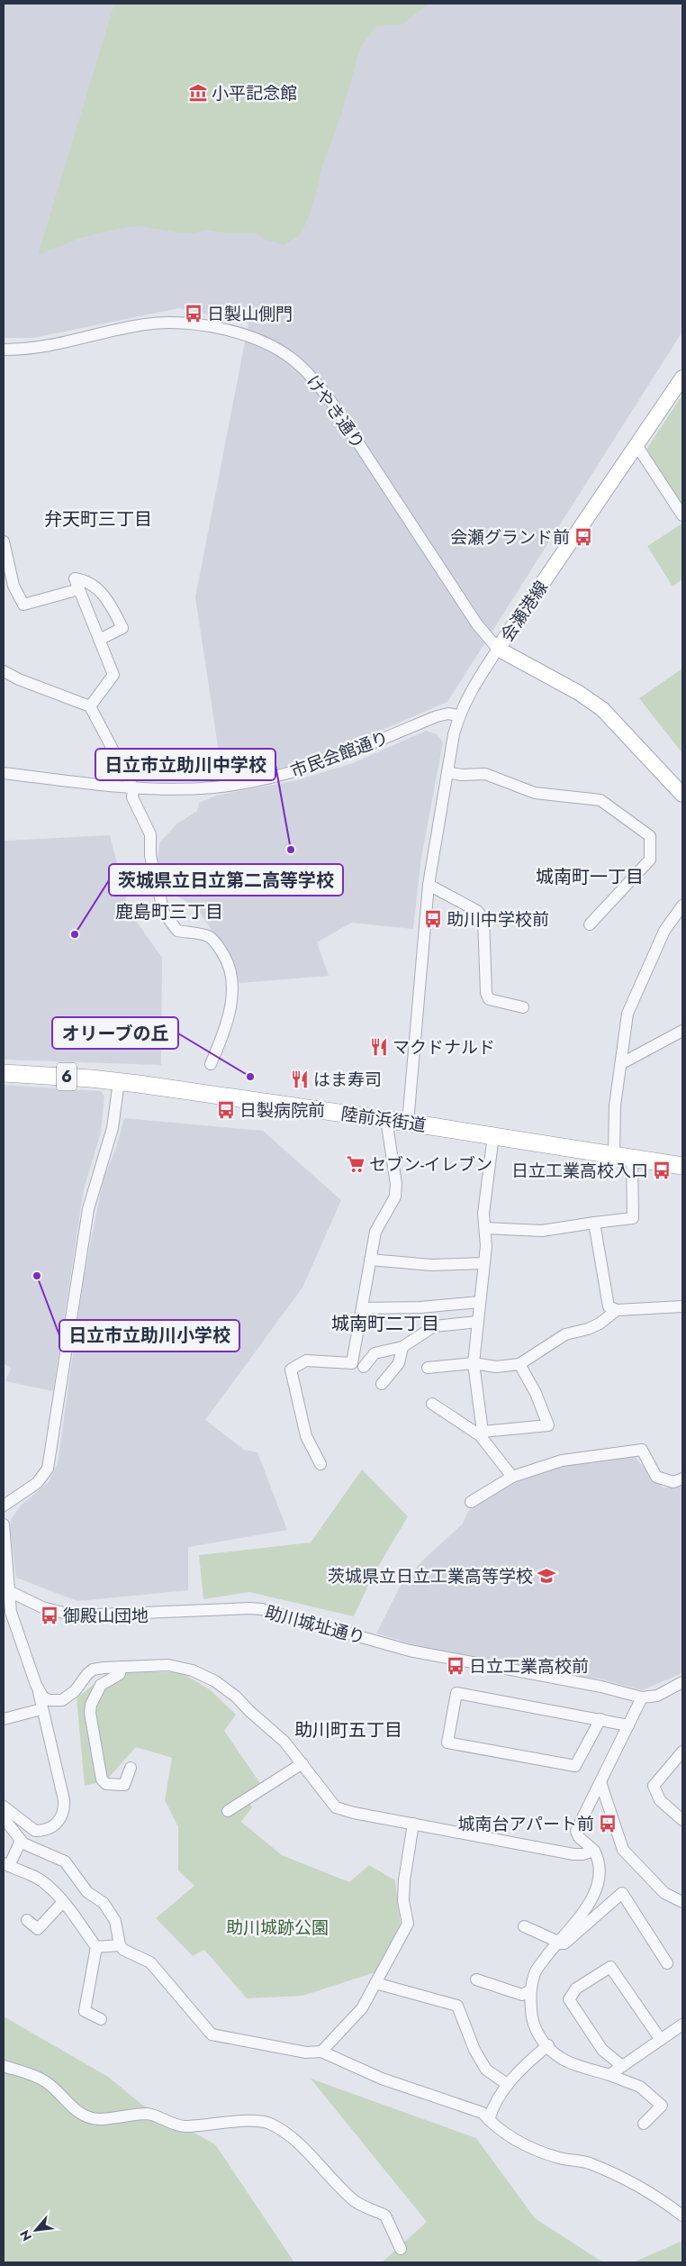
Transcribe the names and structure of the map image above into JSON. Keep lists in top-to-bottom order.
{
  "streets": {
    "highway": ["6", "陸前浜街道"],
    "main road": ["会瀬港線"],
    "street": ["けやき通り", "市民会館通り", "助川城址通り"]
  },
  "crossings": [
    ["けやき通り", "会瀬港線"]
  ],
  "districts": [
    "弁天町三丁目",
    "城南町一丁目",
    "鹿島町三丁目",
    "城南町二丁目",
    "助川町五丁目"
  ],
  "parks": ["助川城跡公園"],
  "places": {
    "museum": ["小平記念館"],
    "bus stop": [
      "日製山側門",
      "会瀬グランド前",
      "助川中学校前",
      "日製病院前",
      "日立工業高校入口",
      "御殿山団地",
      "日立工業高校前",
      "城南台アパート前"
    ],
    "other": [
      "日立市立助川中学校",
      "茨城県立日立第二高等学校",
      "オリーブの丘",
      "日立市立助川小学校"
    ],
    "restaurant": ["マクドナルド", "はま寿司"],
    "supermarket": ["セブン-イレブン"],
    "school or university": ["茨城県立日立工業高等学校"]
  },
  "north": "bottom left"
}
